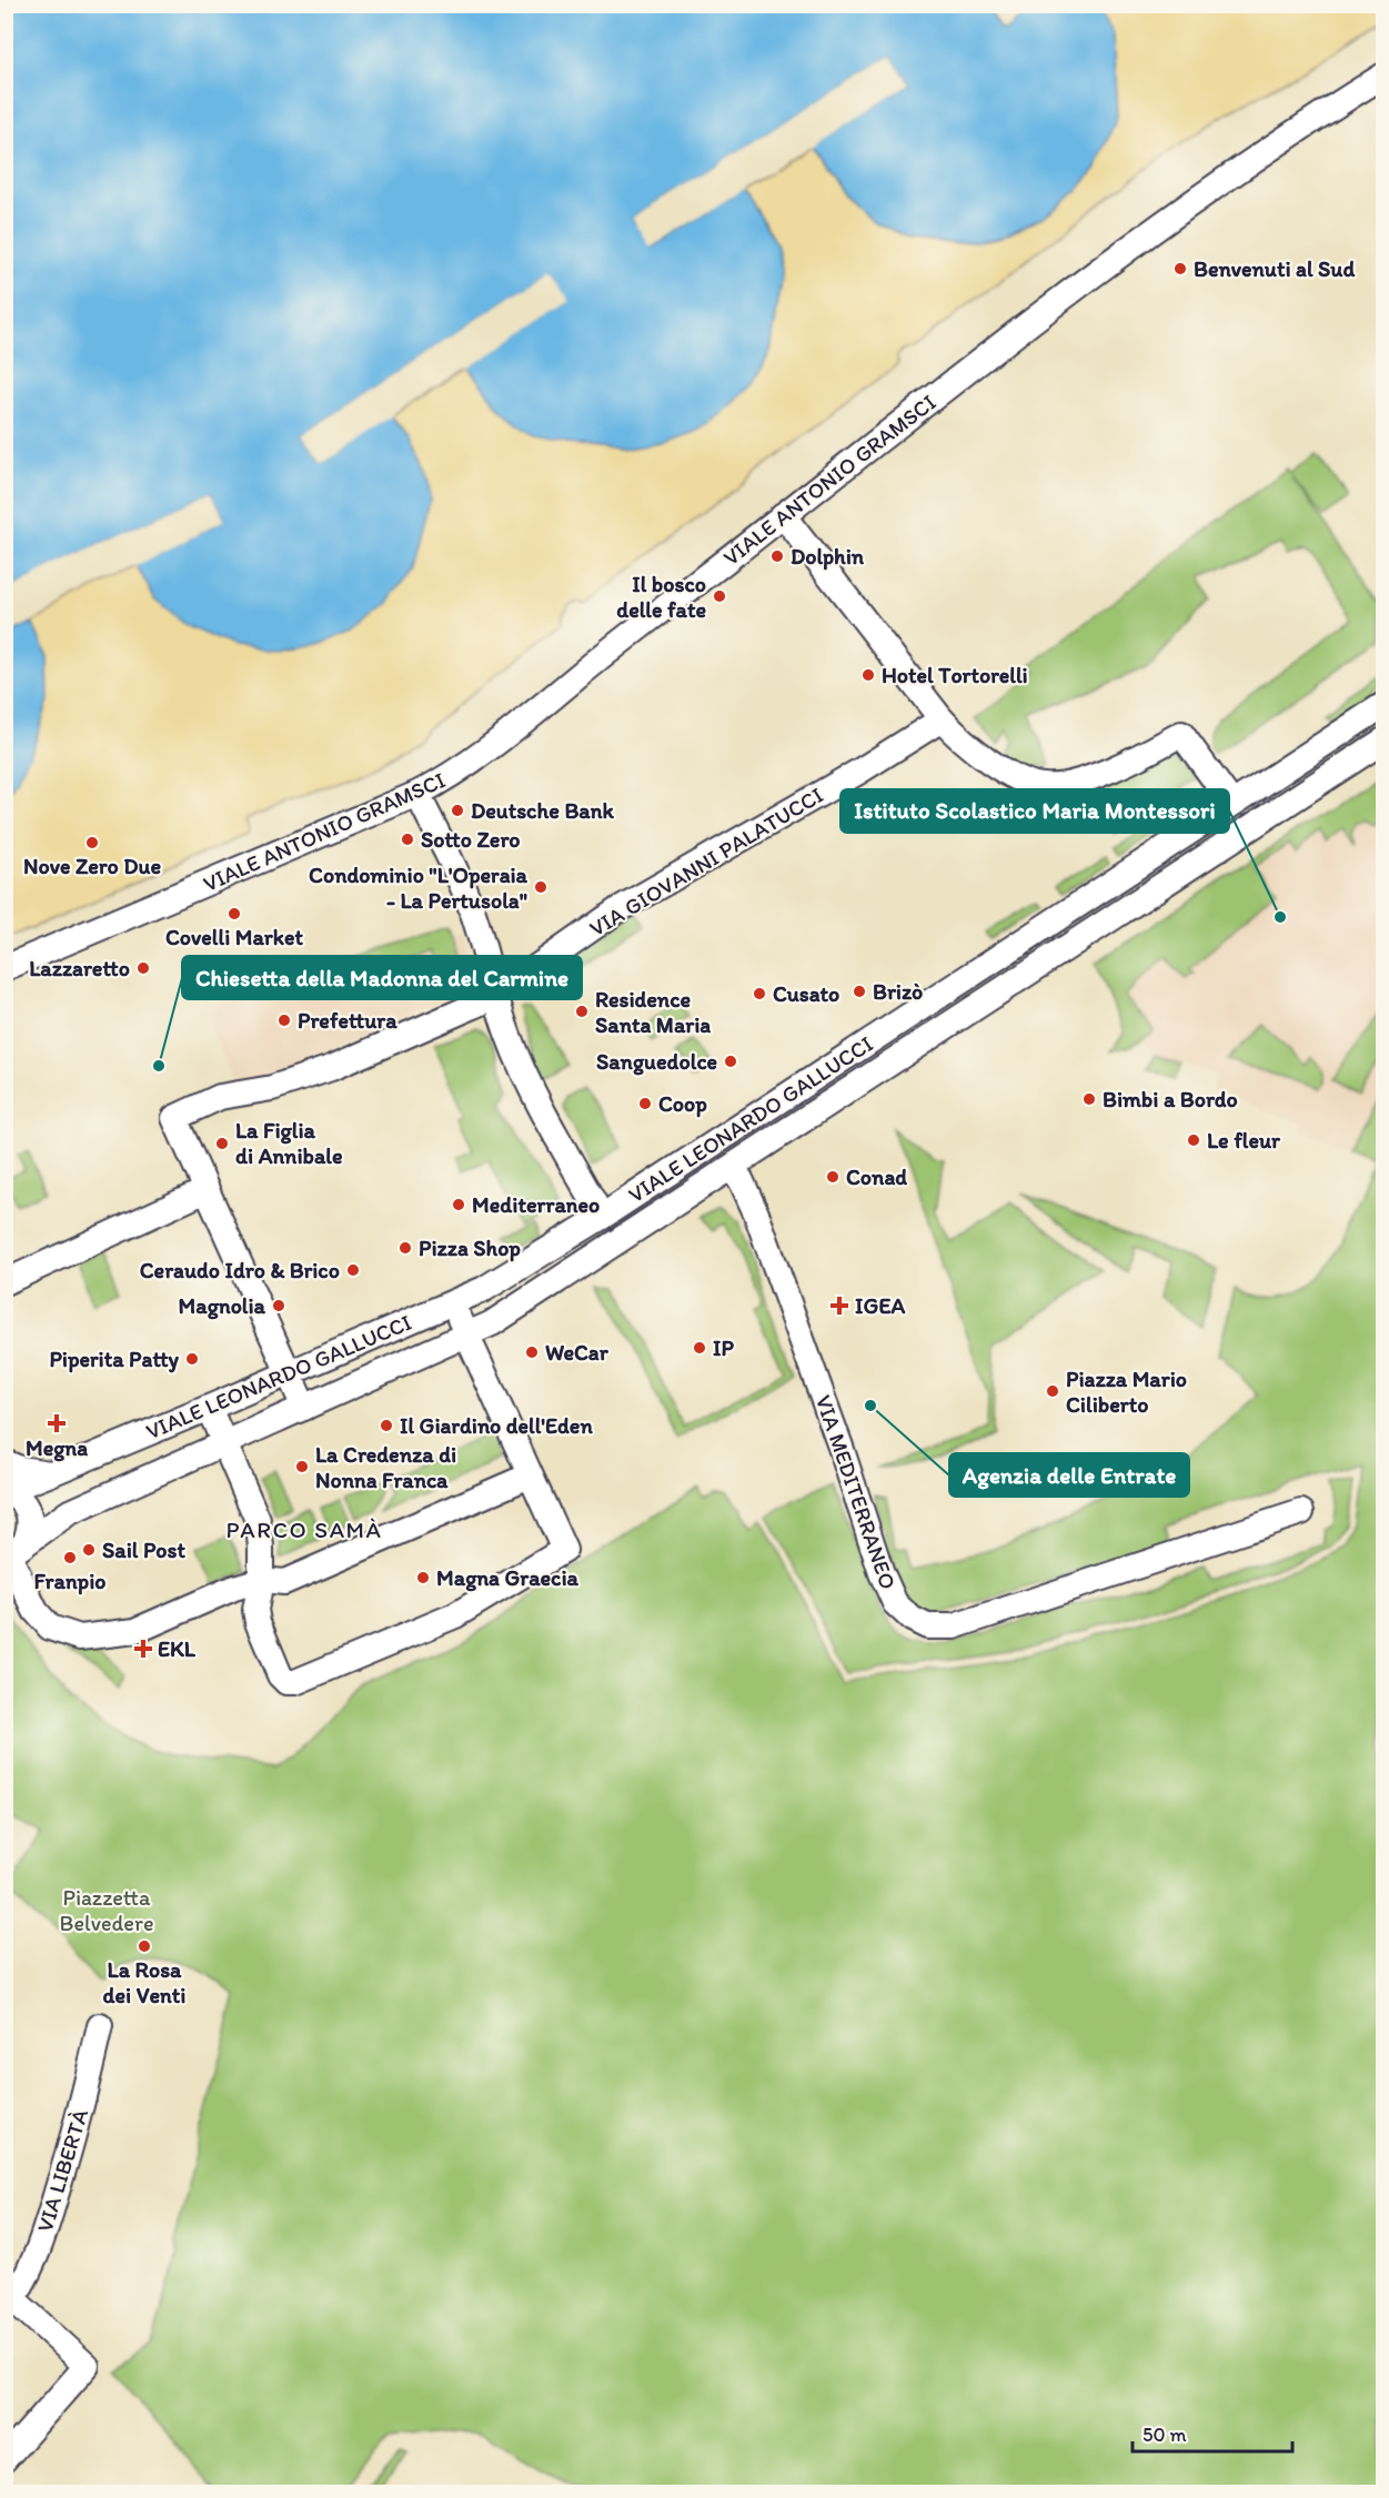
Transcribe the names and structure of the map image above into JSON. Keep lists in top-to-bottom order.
{
  "streets": {
    "street": [
      "VIALE ANTONIO GRAMSCI",
      "VIA GIOVANNI PALATUCCI",
      "VIALE LEONARDO GALLUCCI",
      "VIA MEDITERRANEO",
      "VIA LIBERTÀ"
    ]
  },
  "crossings": [
    ["VIALE LEONARDO GALLUCCI", "VIA MEDITERRANEO"]
  ],
  "districts": ["PARCO SAMÀ"],
  "parks": ["Piazzetta Belvedere"],
  "places": {
    "other": [
      "Benvenuti al Sud",
      "Dolphin",
      "Il bosco delle fate",
      "Hotel Tortorelli",
      "Deutsche Bank",
      "Sotto Zero",
      "Nove Zero Due",
      "Condominio \"L'Operaia - La Pertusola\"",
      "Covelli Market",
      "Istituto Scolastico Maria Montessori",
      "Lazzaretto",
      "Brizò",
      "Cusato",
      "Residence Santa Maria",
      "Prefettura",
      "Sanguedolce",
      "Chiesetta della Madonna del Carmine",
      "Bimbi a Bordo",
      "Coop",
      "Le fleur",
      "La Figlia di Annibale",
      "Conad",
      "Mediterraneo",
      "Pizza Shop",
      "Ceraudo Idro & Brico",
      "Magnolia",
      "IP",
      "WeCar",
      "Piperita Patty",
      "Piazza Mario Ciliberto",
      "Agenzia delle Entrate",
      "Il Giardino dell'Eden",
      "La Credenza di Nonna Franca",
      "Sail Post",
      "Franpio",
      "Magna Graecia",
      "La Rosa dei Venti"
    ],
    "health": ["IGEA", "Megna", "EKL"]
  },
  "scale_bar": "50 m"
}
